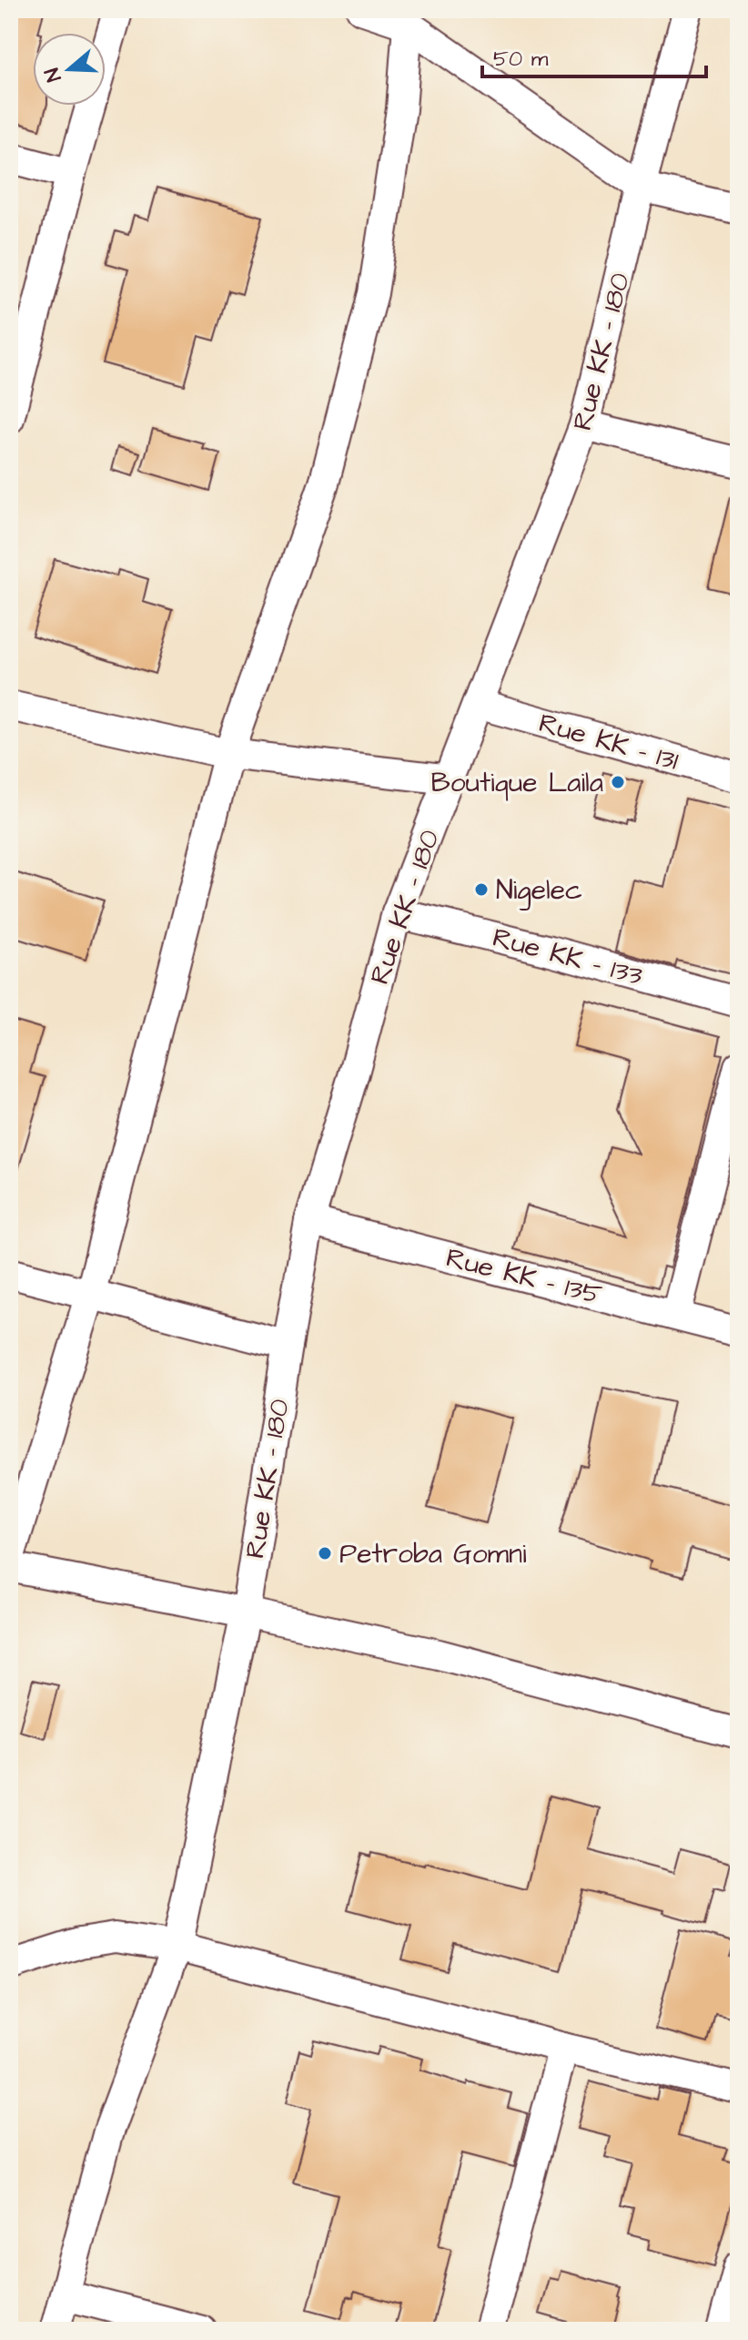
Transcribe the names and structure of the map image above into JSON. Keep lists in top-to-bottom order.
{
  "streets": {
    "street": [
      "Rue KK - 180",
      "Rue KK - 131",
      "Rue KK - 133",
      "Rue KK - 135"
    ]
  },
  "crossings": [
    ["Rue KK - 180", "Rue KK - 131"],
    ["Rue KK - 180", "Rue KK - 133"],
    ["Rue KK - 180", "Rue KK - 135"]
  ],
  "places": ["Boutique Laila", "Nigelec", "Petroba Gomni"],
  "scale_bar": "50 m",
  "north": "left"
}
